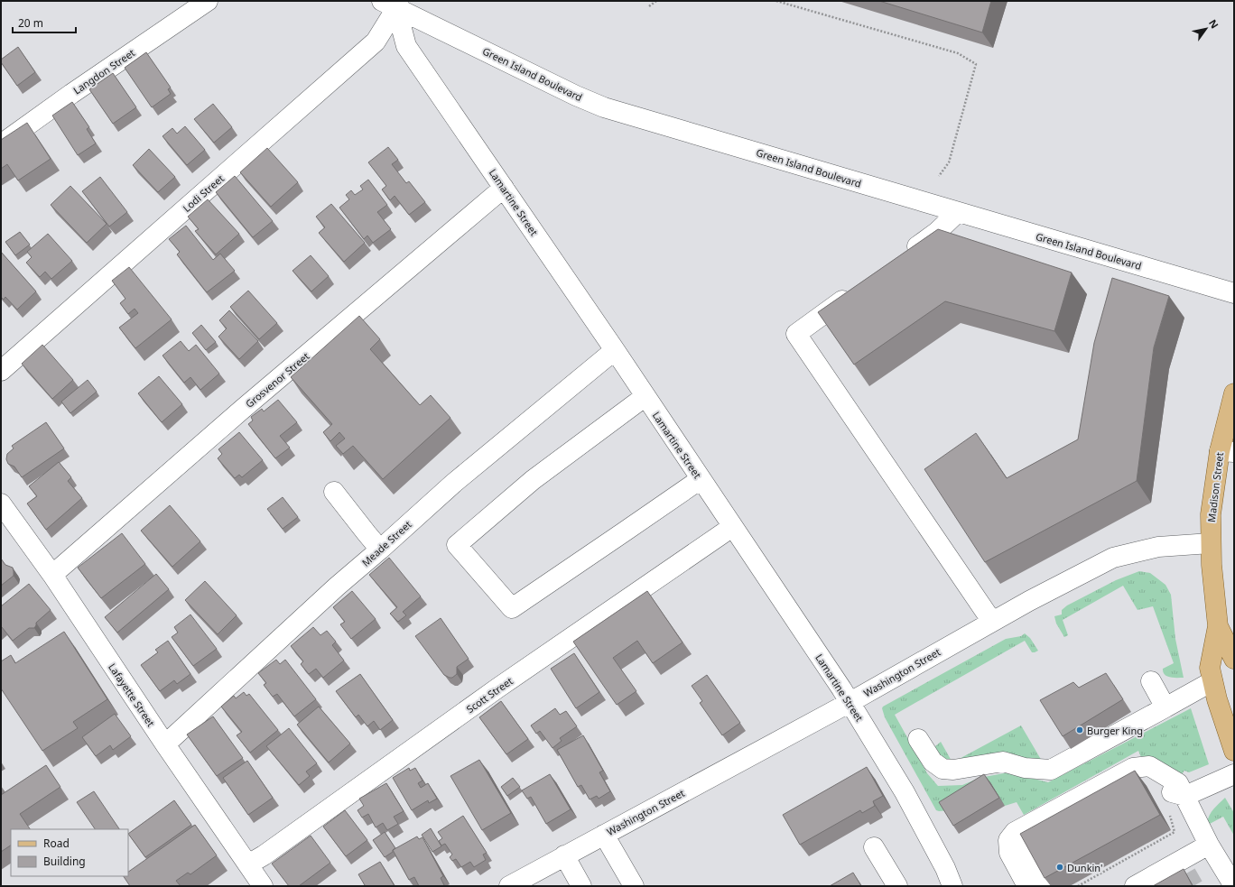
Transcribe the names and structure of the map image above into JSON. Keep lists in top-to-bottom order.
{
  "streets": {
    "main road": ["Madison Street"],
    "street": [
      "Langdon Street",
      "Green Island Boulevard",
      "Lodi Street",
      "Lamartine Street",
      "Grosvenor Street",
      "Meade Street",
      "Washington Street",
      "Lafayette Street",
      "Scott Street"
    ]
  },
  "crossings": [
    ["Green Island Boulevard", "Lodi Street"],
    ["Green Island Boulevard", "Lamartine Street"],
    ["Lodi Street", "Lamartine Street"],
    ["Lamartine Street", "Grosvenor Street"],
    ["Lamartine Street", "Meade Street"],
    ["Lamartine Street", "Washington Street"],
    ["Lamartine Street", "Scott Street"],
    ["Grosvenor Street", "Lafayette Street"],
    ["Madison Street", "Washington Street"],
    ["Meade Street", "Lafayette Street"],
    ["Lafayette Street", "Scott Street"]
  ],
  "places": ["Burger King", "Dunkin'"],
  "legend": ["Road", "Building"],
  "scale_bar": "20 m",
  "north": "top right"
}
